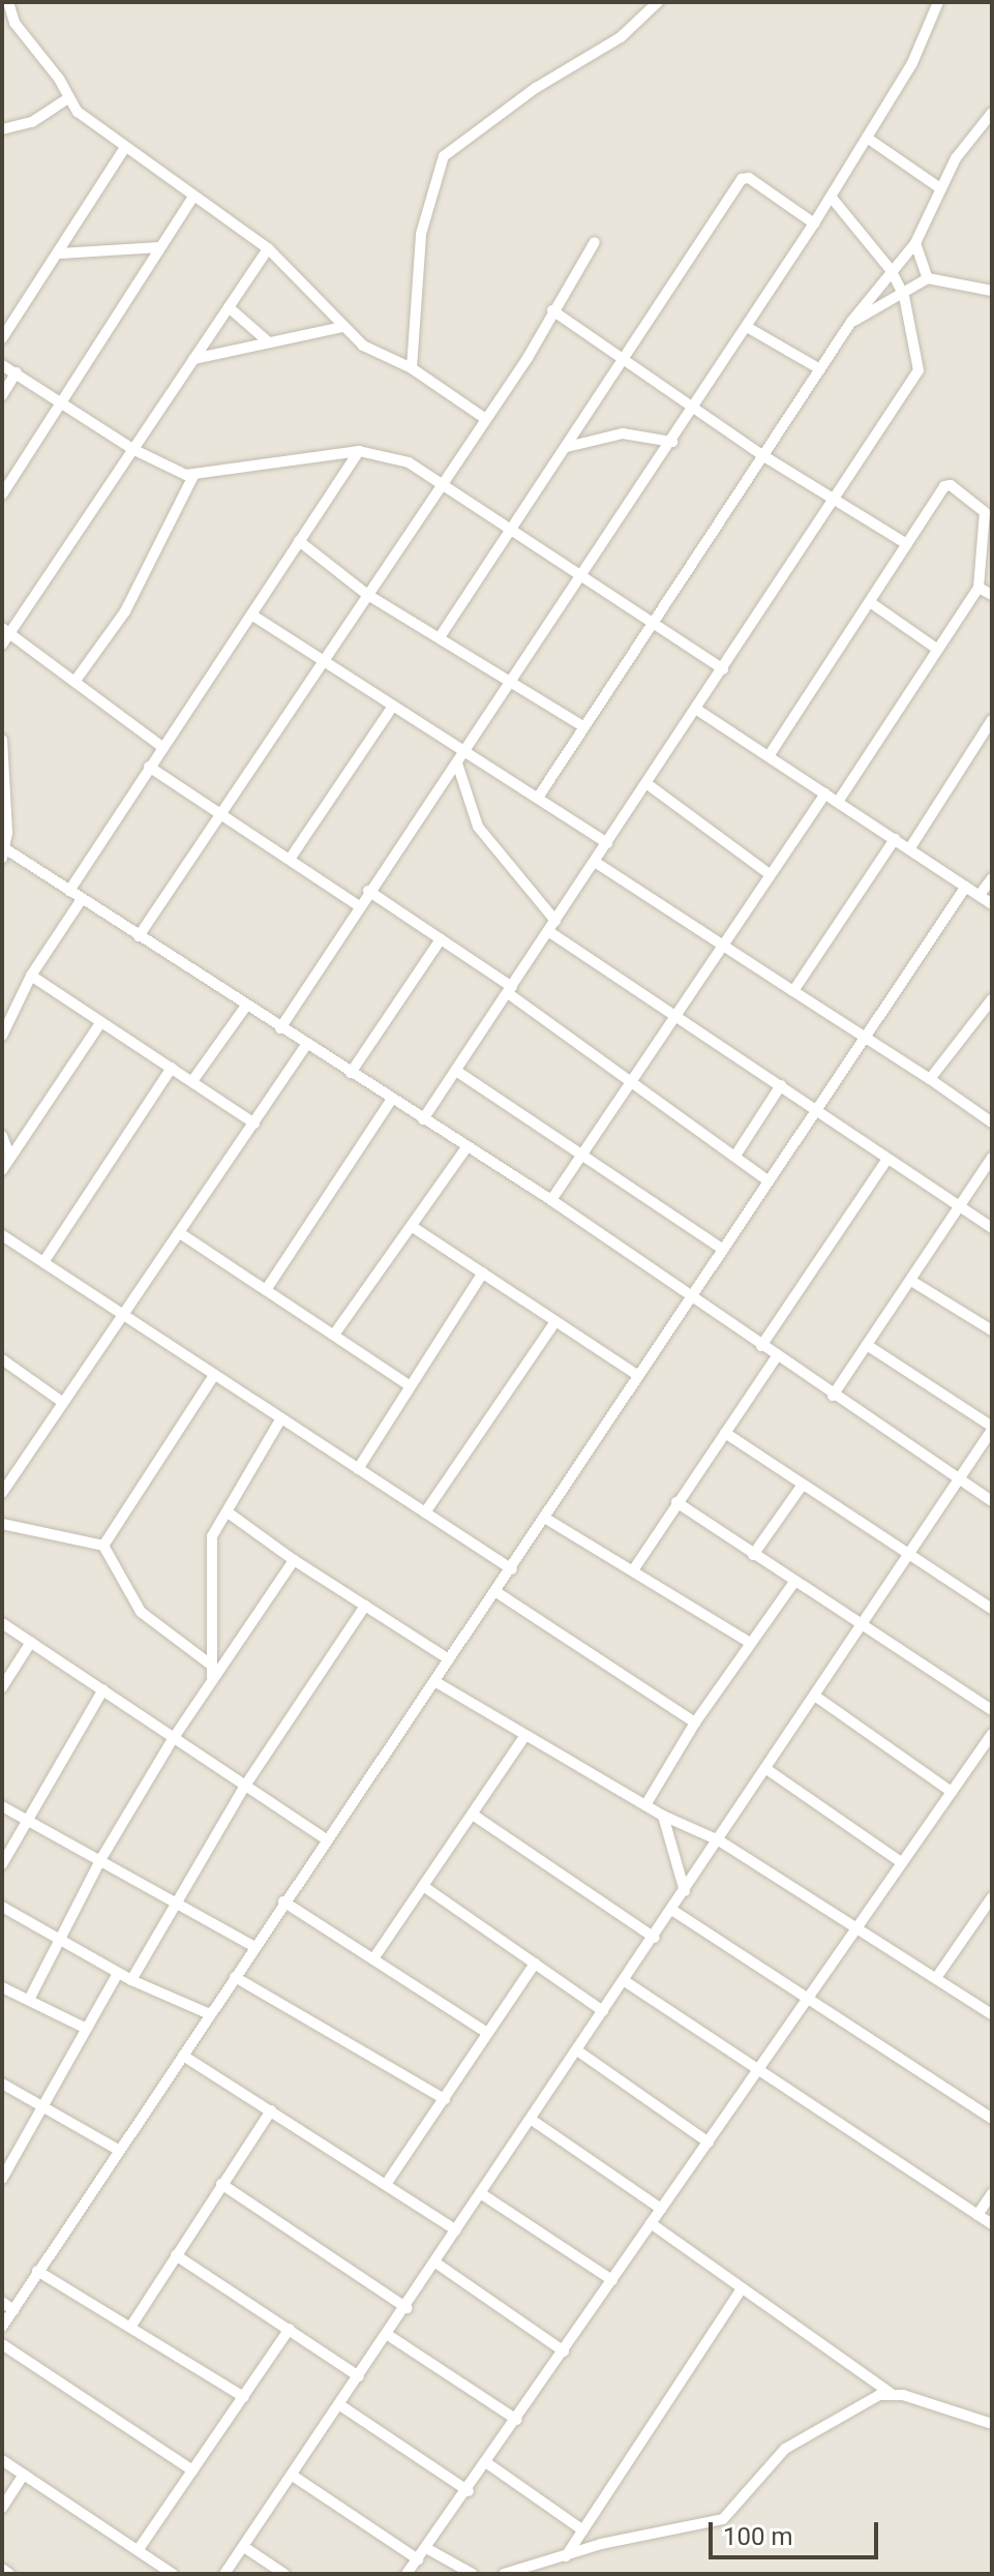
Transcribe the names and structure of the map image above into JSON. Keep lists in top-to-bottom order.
{
  "scale_bar": "100 m"
}
